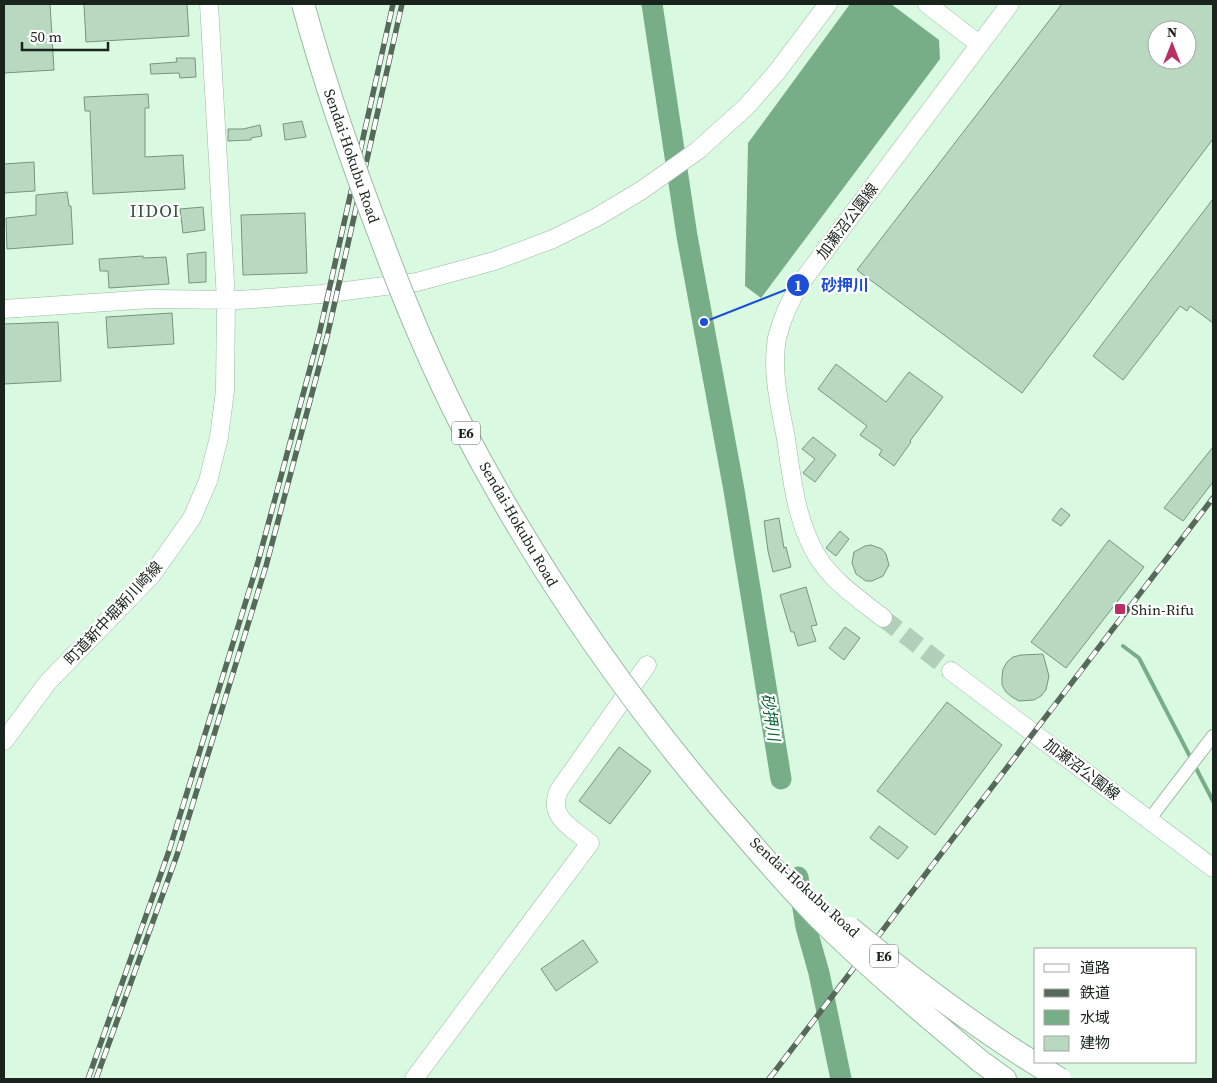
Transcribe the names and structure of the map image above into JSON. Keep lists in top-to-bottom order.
{
  "streets": {
    "highway": ["Sendai-Hokubu Road", "E6"],
    "street": ["加瀬沼公園線", "町道新中堀新川崎線"]
  },
  "districts": ["IIDOI"],
  "water": ["砂押川"],
  "places": {
    "other": ["砂押川"],
    "transit": ["Shin-Rifu"]
  },
  "legend": [
    "道路",
    "鉄道",
    "水域",
    "建物"
  ],
  "scale_bar": "50 m",
  "north": "top"
}
